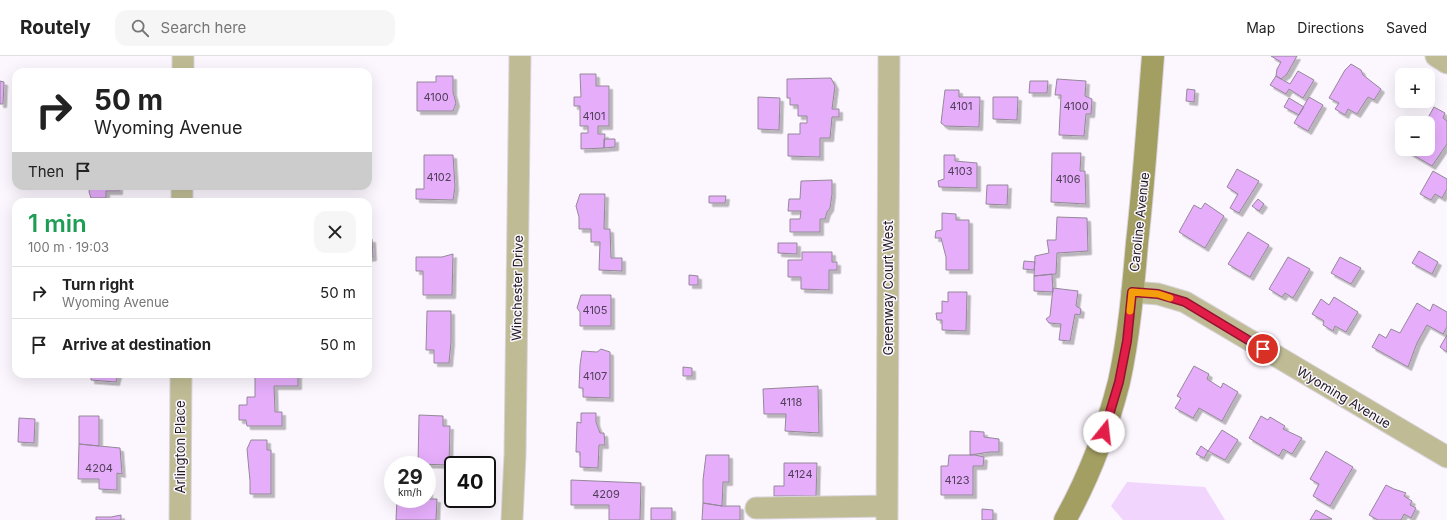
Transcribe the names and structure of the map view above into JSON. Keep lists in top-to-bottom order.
{
  "streets": {
    "street": [
      "Caroline Avenue",
      "Winchester Drive",
      "Greenway Court West",
      "Wyoming Avenue",
      "Arlington Place"
    ]
  },
  "crossings": [
    ["Caroline Avenue", "Wyoming Avenue"]
  ],
  "house_numbers": [
    "4100",
    "4101",
    "4100",
    "4101",
    "4103",
    "4102",
    "4106",
    "4105",
    "4107",
    "4118",
    "4204",
    "4124",
    "4123",
    "4209"
  ],
  "page": {
    "header": "Routely",
    "search": "Search here",
    "nav": ["Map", "Directions", "Saved"],
    "map_buttons": ["+", "−"],
    "turn": ["50 m", "Wyoming Avenue"],
    "then": "Then",
    "heading": ["1 min", "100 m · 19:03"],
    "list": [
      {
        "name": "Turn right",
        "note": "Wyoming Avenue",
        "value": "50 m"
      },
      {
        "name": "Arrive at destination",
        "value": "50 m"
      }
    ],
    "speed": "29 km/h",
    "limit": "40"
  }
}
